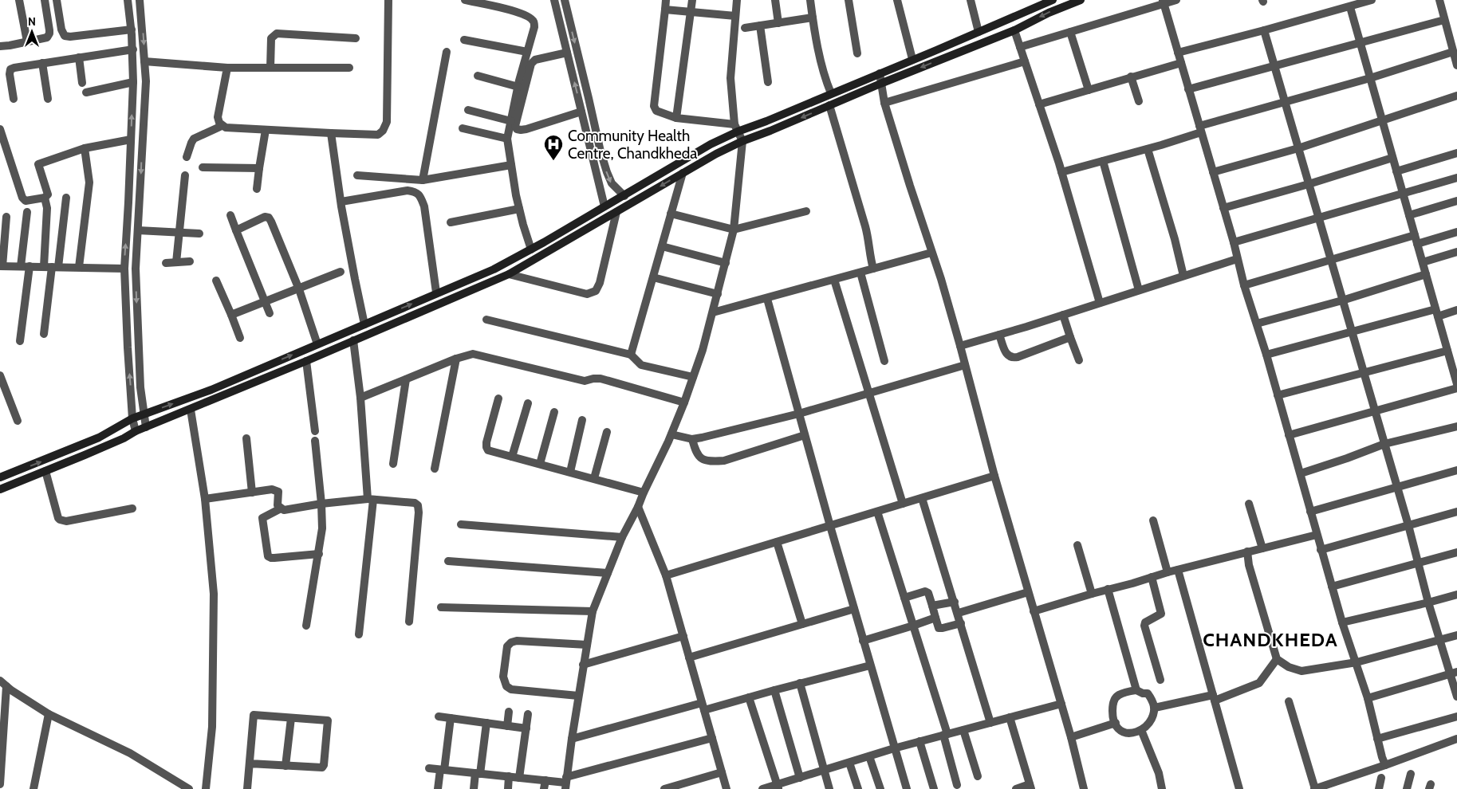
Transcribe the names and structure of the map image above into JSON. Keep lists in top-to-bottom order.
{
  "districts": ["CHANDKHEDA"],
  "places": {
    "hospital": ["Community Health Centre, Chandkheda"]
  },
  "north": "top"
}
